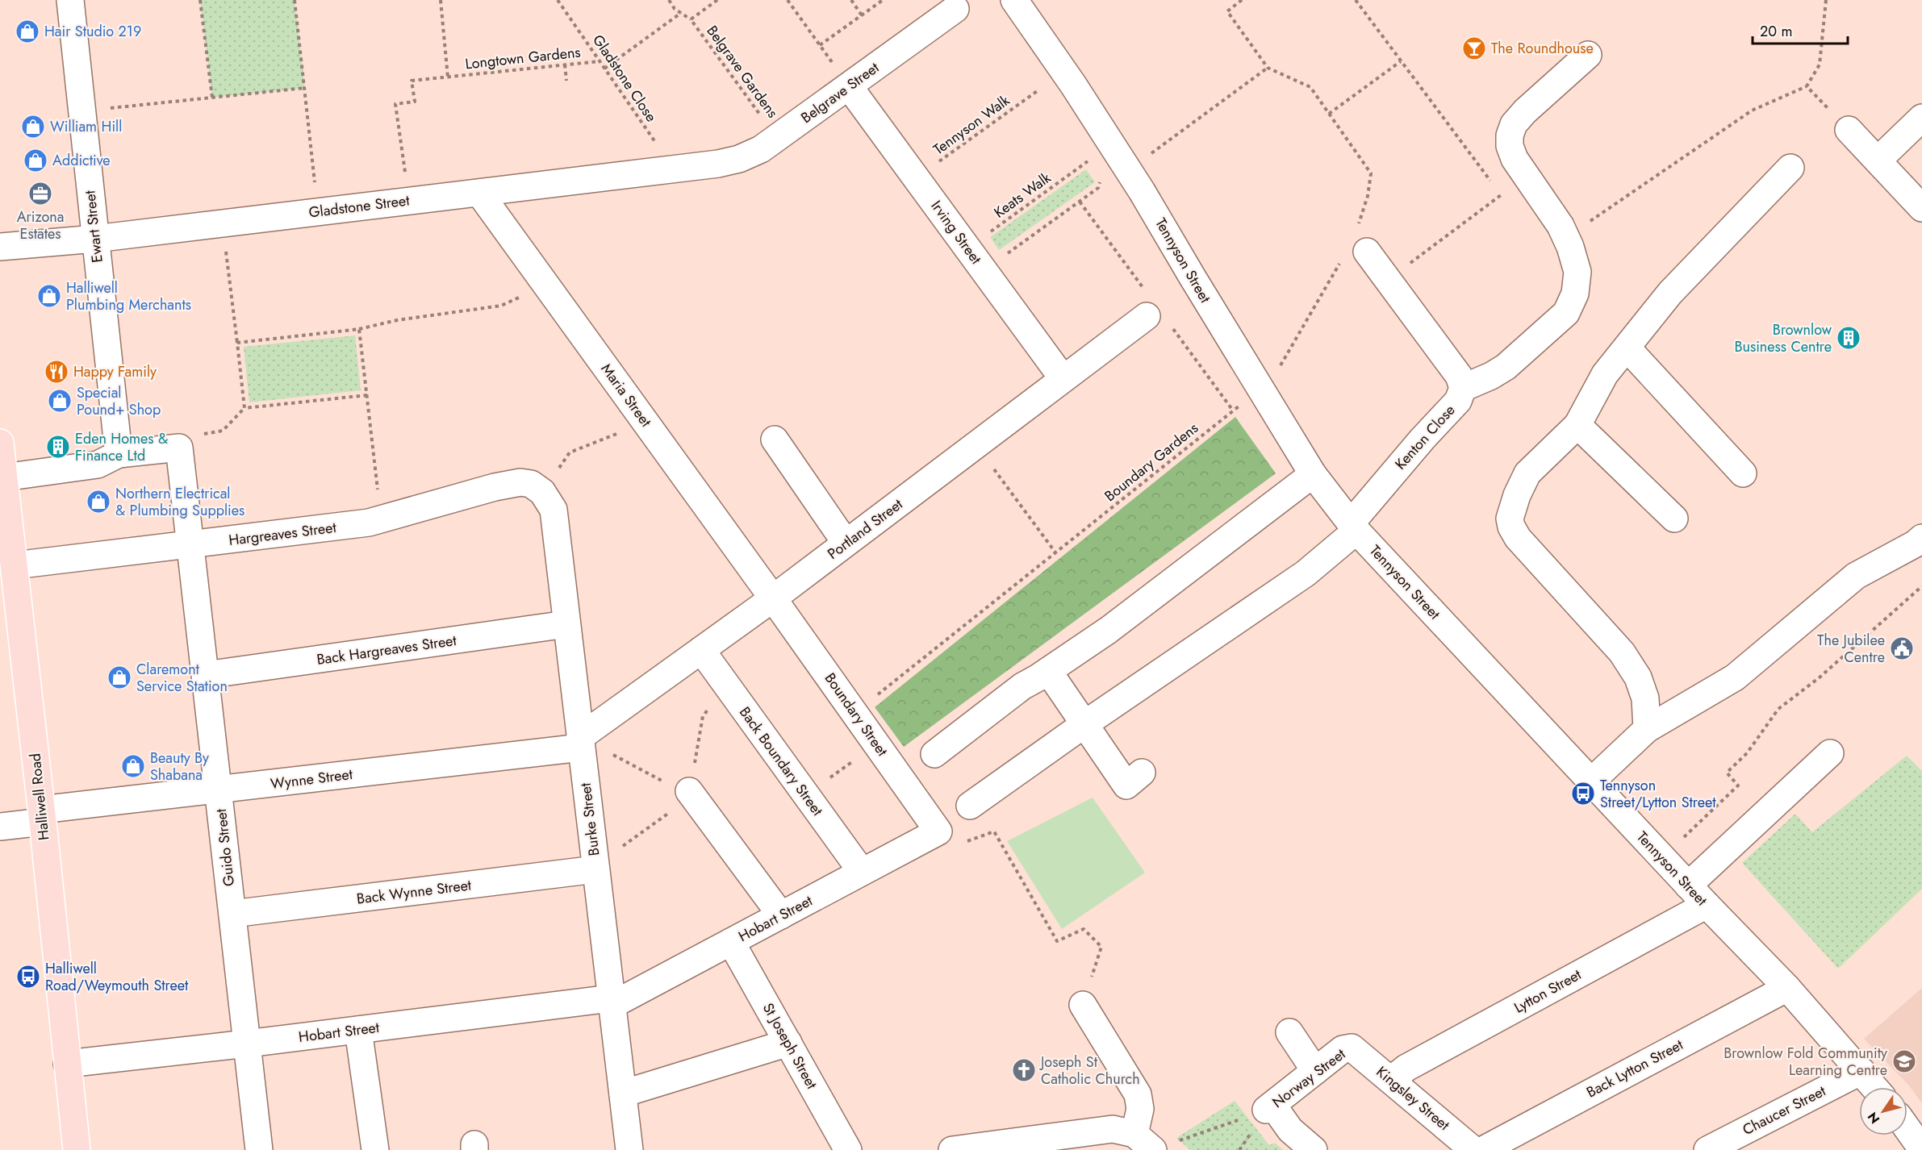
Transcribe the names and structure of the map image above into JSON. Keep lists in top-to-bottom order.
{
  "streets": {
    "main road": ["Halliwell Road"],
    "street": [
      "Belgrave Street",
      "Gladstone Street",
      "Ewart Street",
      "Irving Street",
      "Tennyson Street",
      "Maria Street",
      "Kenton Close",
      "Portland Street",
      "Hargreaves Street",
      "Back Hargreaves Street",
      "Boundary Street",
      "Back Boundary Street",
      "Wynne Street",
      "Burke Street",
      "Guido Street",
      "Back Wynne Street",
      "Hobart Street",
      "Lytton Street",
      "St Joseph Street",
      "Back Lytton Street",
      "Norway Street",
      "Kingsley Street",
      "Chaucer Street"
    ],
    "path": [
      "Longtown Gardens",
      "Belgrave Gardens",
      "Gladstone Close",
      "Tennyson Walk",
      "Keats Walk",
      "Boundary Gardens"
    ]
  },
  "crossings": [
    ["Longtown Gardens", "Gladstone Close"],
    ["Longtown Gardens", "Gladstone Street"],
    ["Belgrave Gardens", "Belgrave Street"],
    ["Gladstone Close", "Gladstone Street"],
    ["Belgrave Street", "Gladstone Street"],
    ["Belgrave Street", "Irving Street"],
    ["Tennyson Walk", "Irving Street"],
    ["Keats Walk", "Irving Street"],
    ["Gladstone Street", "Ewart Street"],
    ["Gladstone Street", "Maria Street"],
    ["Irving Street", "Portland Street"],
    ["Tennyson Street", "Kenton Close"],
    ["Tennyson Street", "Boundary Gardens"],
    ["Tennyson Street", "Lytton Street"],
    ["Tennyson Street", "Back Lytton Street"],
    ["Tennyson Street", "Chaucer Street"],
    ["Maria Street", "Portland Street"],
    ["Maria Street", "Boundary Street"],
    ["Boundary Gardens", "Boundary Street"],
    ["Portland Street", "Boundary Street"],
    ["Portland Street", "Back Boundary Street"],
    ["Portland Street", "Wynne Street"],
    ["Portland Street", "Burke Street"],
    ["Hargreaves Street", "Halliwell Road"],
    ["Hargreaves Street", "Burke Street"],
    ["Hargreaves Street", "Guido Street"],
    ["Back Hargreaves Street", "Burke Street"],
    ["Back Hargreaves Street", "Guido Street"],
    ["Boundary Street", "Hobart Street"],
    ["Back Boundary Street", "Hobart Street"],
    ["Wynne Street", "Halliwell Road"],
    ["Wynne Street", "Burke Street"],
    ["Wynne Street", "Guido Street"],
    ["Halliwell Road", "Hobart Street"],
    ["Burke Street", "Back Wynne Street"],
    ["Burke Street", "Hobart Street"],
    ["Guido Street", "Back Wynne Street"],
    ["Guido Street", "Hobart Street"],
    ["Hobart Street", "St Joseph Street"],
    ["Lytton Street", "Kingsley Street"],
    ["Norway Street", "Kingsley Street"]
  ],
  "places": {
    "shop": [
      "Hair Studio 219",
      "William Hill",
      "Addictive",
      "Halliwell Plumbing Merchants",
      "Special Pound+ Shop",
      "Northern Electrical & Plumbing Supplies",
      "Claremont Service Station",
      "Beauty By Shabana"
    ],
    "bar": ["The Roundhouse"],
    "office": ["Arizona Estates"],
    "building": ["Brownlow Business Centre", "Eden Homes & Finance Ltd"],
    "restaurant": ["Happy Family"],
    "public building": ["The Jubilee Centre"],
    "bus stop": ["Tennyson Street/Lytton Street", "Halliwell Road/Weymouth Street"],
    "school or university": ["Brownlow Fold Community Learning Centre"],
    "church": ["Joseph St Catholic Church"]
  },
  "scale_bar": "20 m",
  "north": "bottom left"
}
